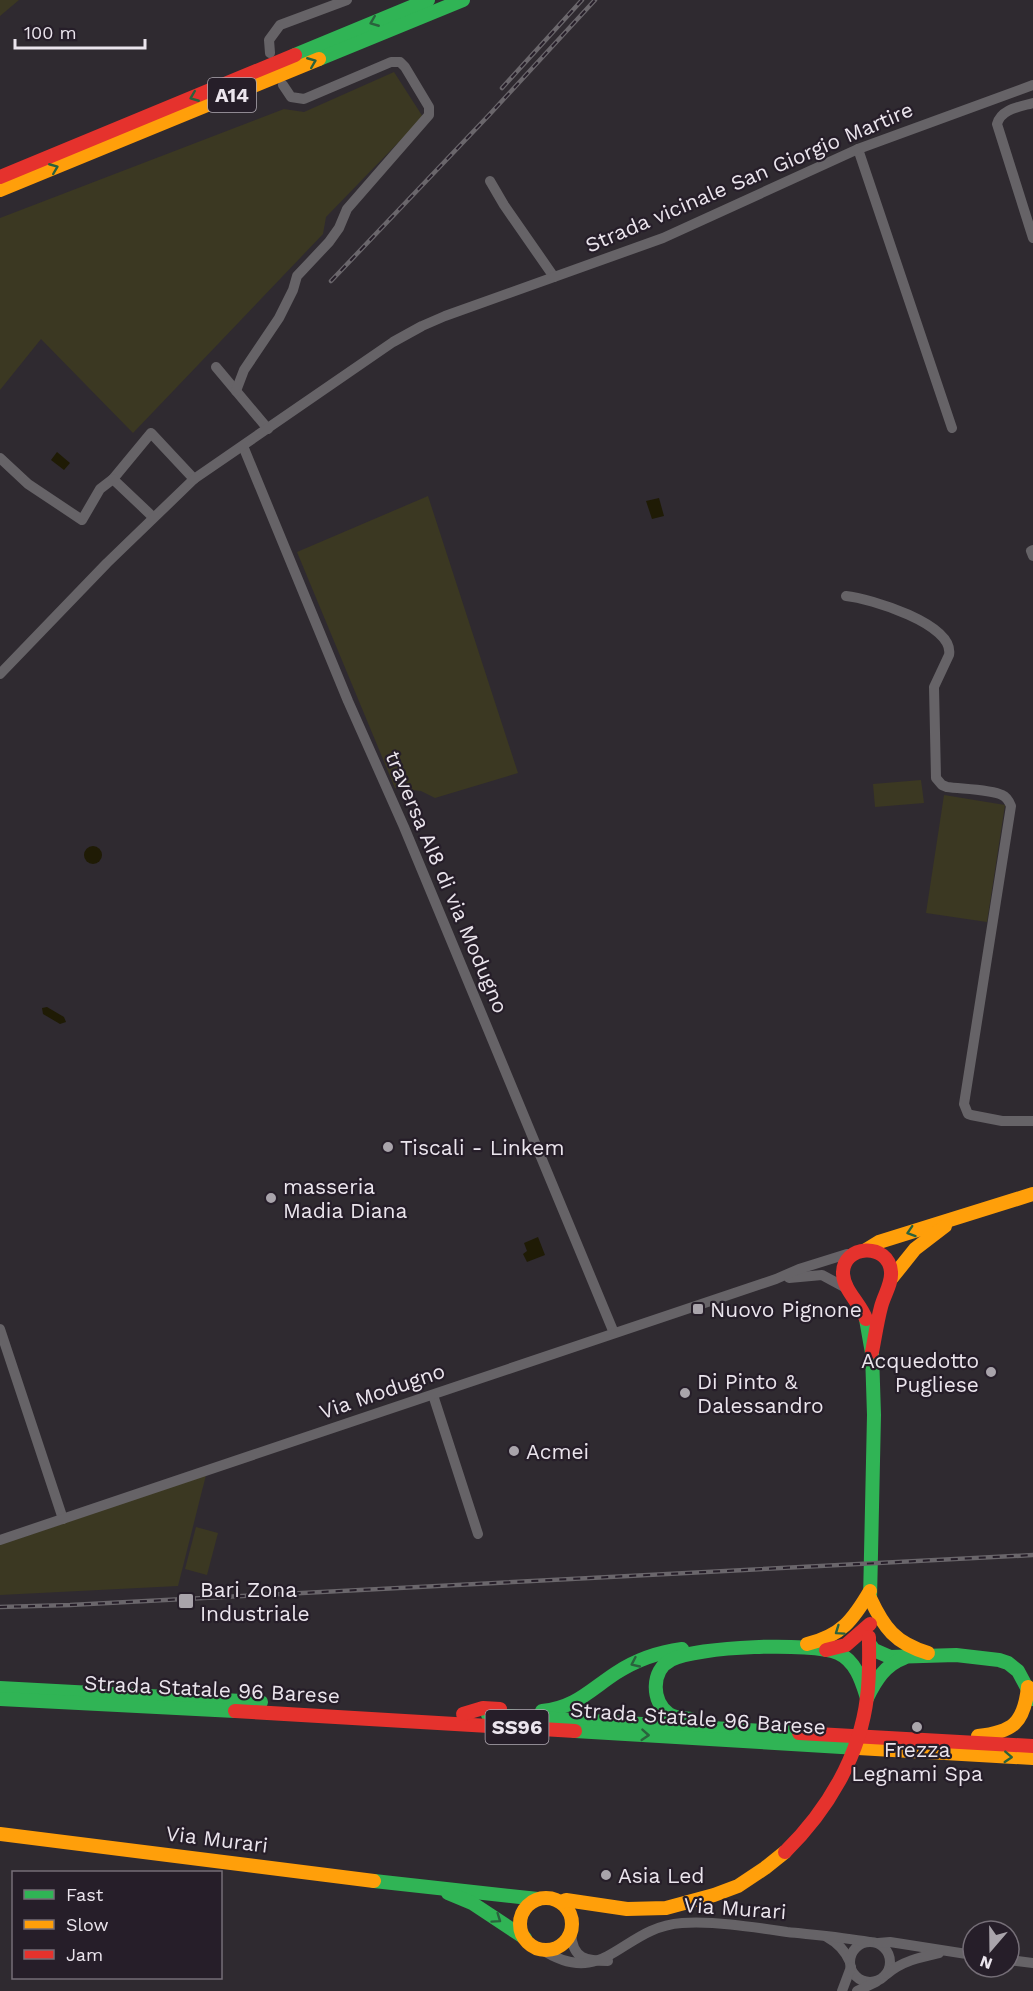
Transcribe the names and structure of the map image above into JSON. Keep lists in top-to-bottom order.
{
  "streets": {
    "main road": [
      "A14",
      "Strada Statale 96 Barese",
      "SS96",
      "Via Murari"
    ],
    "street": ["Strada vicinale San Giorgio Martire", "traversa AI8 di via Modugno", "Via Modugno"]
  },
  "crossings": [
    ["Strada vicinale San Giorgio Martire", "traversa AI8 di via Modugno"],
    ["traversa AI8 di via Modugno", "Via Modugno"]
  ],
  "places": {
    "other": [
      "Tiscali - Linkem",
      "masseria Madia Diana",
      "Acquedotto Pugliese",
      "Di Pinto & Dalessandro",
      "Acmei",
      "Frezza Legnami Spa",
      "Asia Led"
    ],
    "transit": ["Nuovo Pignone", "Bari Zona Industriale"]
  },
  "legend": ["Fast", "Slow", "Jam"],
  "scale_bar": "100 m",
  "north": "bottom"
}
